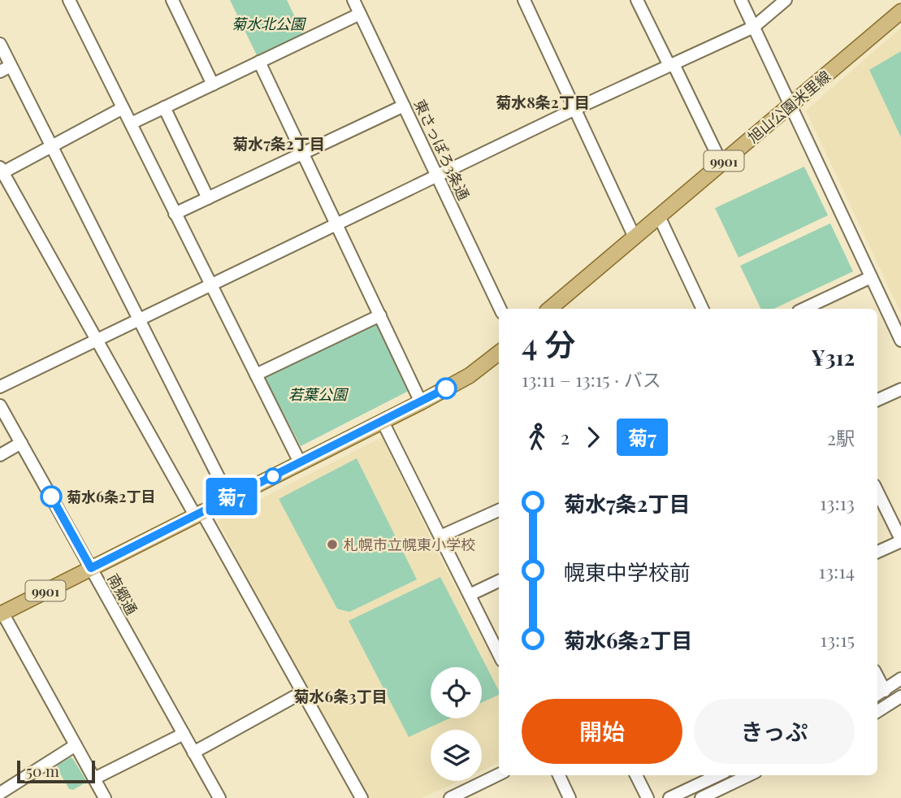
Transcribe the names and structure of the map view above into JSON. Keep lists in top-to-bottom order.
{
  "streets": {
    "main road": ["旭山公園米里線", "9901"],
    "street": ["東さっぽろ3条通", "南郷通"]
  },
  "crossings": [
    ["9901", "南郷通"]
  ],
  "districts": ["菊水8条2丁目", "菊水7条2丁目", "菊水6条3丁目"],
  "parks": ["菊水北公園", "若葉公園"],
  "places": ["菊水6条2丁目", "札幌市立幌東小学校"],
  "lines": ["bus line 菊7"],
  "scale_bar": "50 m",
  "page": {
    "on_map": "菊7",
    "heading": ["4 分", "13:11 – 13:15 · バス", "¥312"],
    "legs": ["2", "菊7", "2駅"],
    "list": [
      {
        "name": "菊水7条2丁目",
        "value": "13:13"
      },
      {
        "name": "幌東中学校前",
        "value": "13:14"
      },
      {
        "name": "菊水6条2丁目",
        "value": "13:15"
      }
    ],
    "buttons": ["開始", "きっぷ"],
    "scale": "50 m"
  }
}
